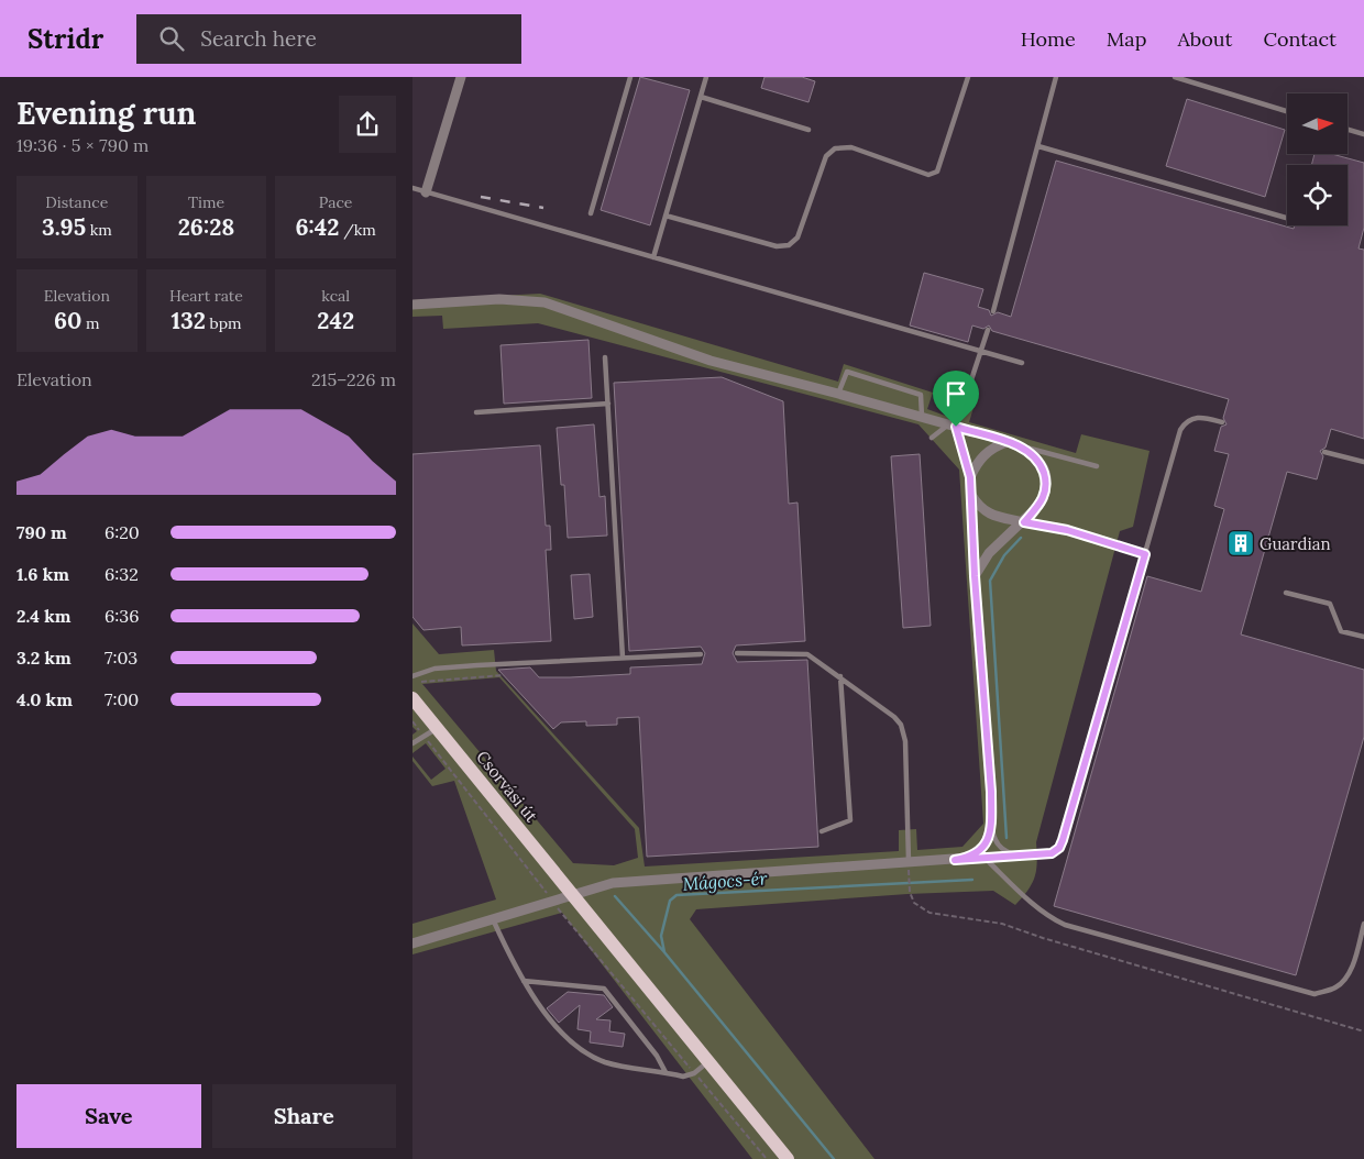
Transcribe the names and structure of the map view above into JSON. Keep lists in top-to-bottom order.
{
  "streets": {
    "main road": ["Csorvási út"]
  },
  "water": ["Mágocs-ér"],
  "places": {
    "building": ["Guardian"]
  },
  "north": "right",
  "page": {
    "header": "Stridr",
    "search": "Search here",
    "nav": [
      "Home",
      "Map",
      "About",
      "Contact"
    ],
    "heading": ["Evening run", "19:36 · 5 × 790 m"],
    "stats": [
      ["Distance", "3.95 km"],
      ["Time", "26:28"],
      ["Pace", "6:42 /km"],
      ["Elevation", "60 m"],
      ["Heart rate", "132 bpm"],
      ["kcal", "242"]
    ],
    "chart": ["Elevation", "215–226 m"],
    "list": [
      {
        "name": "790 m",
        "note": "6:20"
      },
      {
        "name": "1.6 km",
        "note": "6:32"
      },
      {
        "name": "2.4 km",
        "note": "6:36"
      },
      {
        "name": "3.2 km",
        "note": "7:03"
      },
      {
        "name": "4.0 km",
        "note": "7:00"
      }
    ],
    "buttons": ["Save", "Share"]
  }
}
